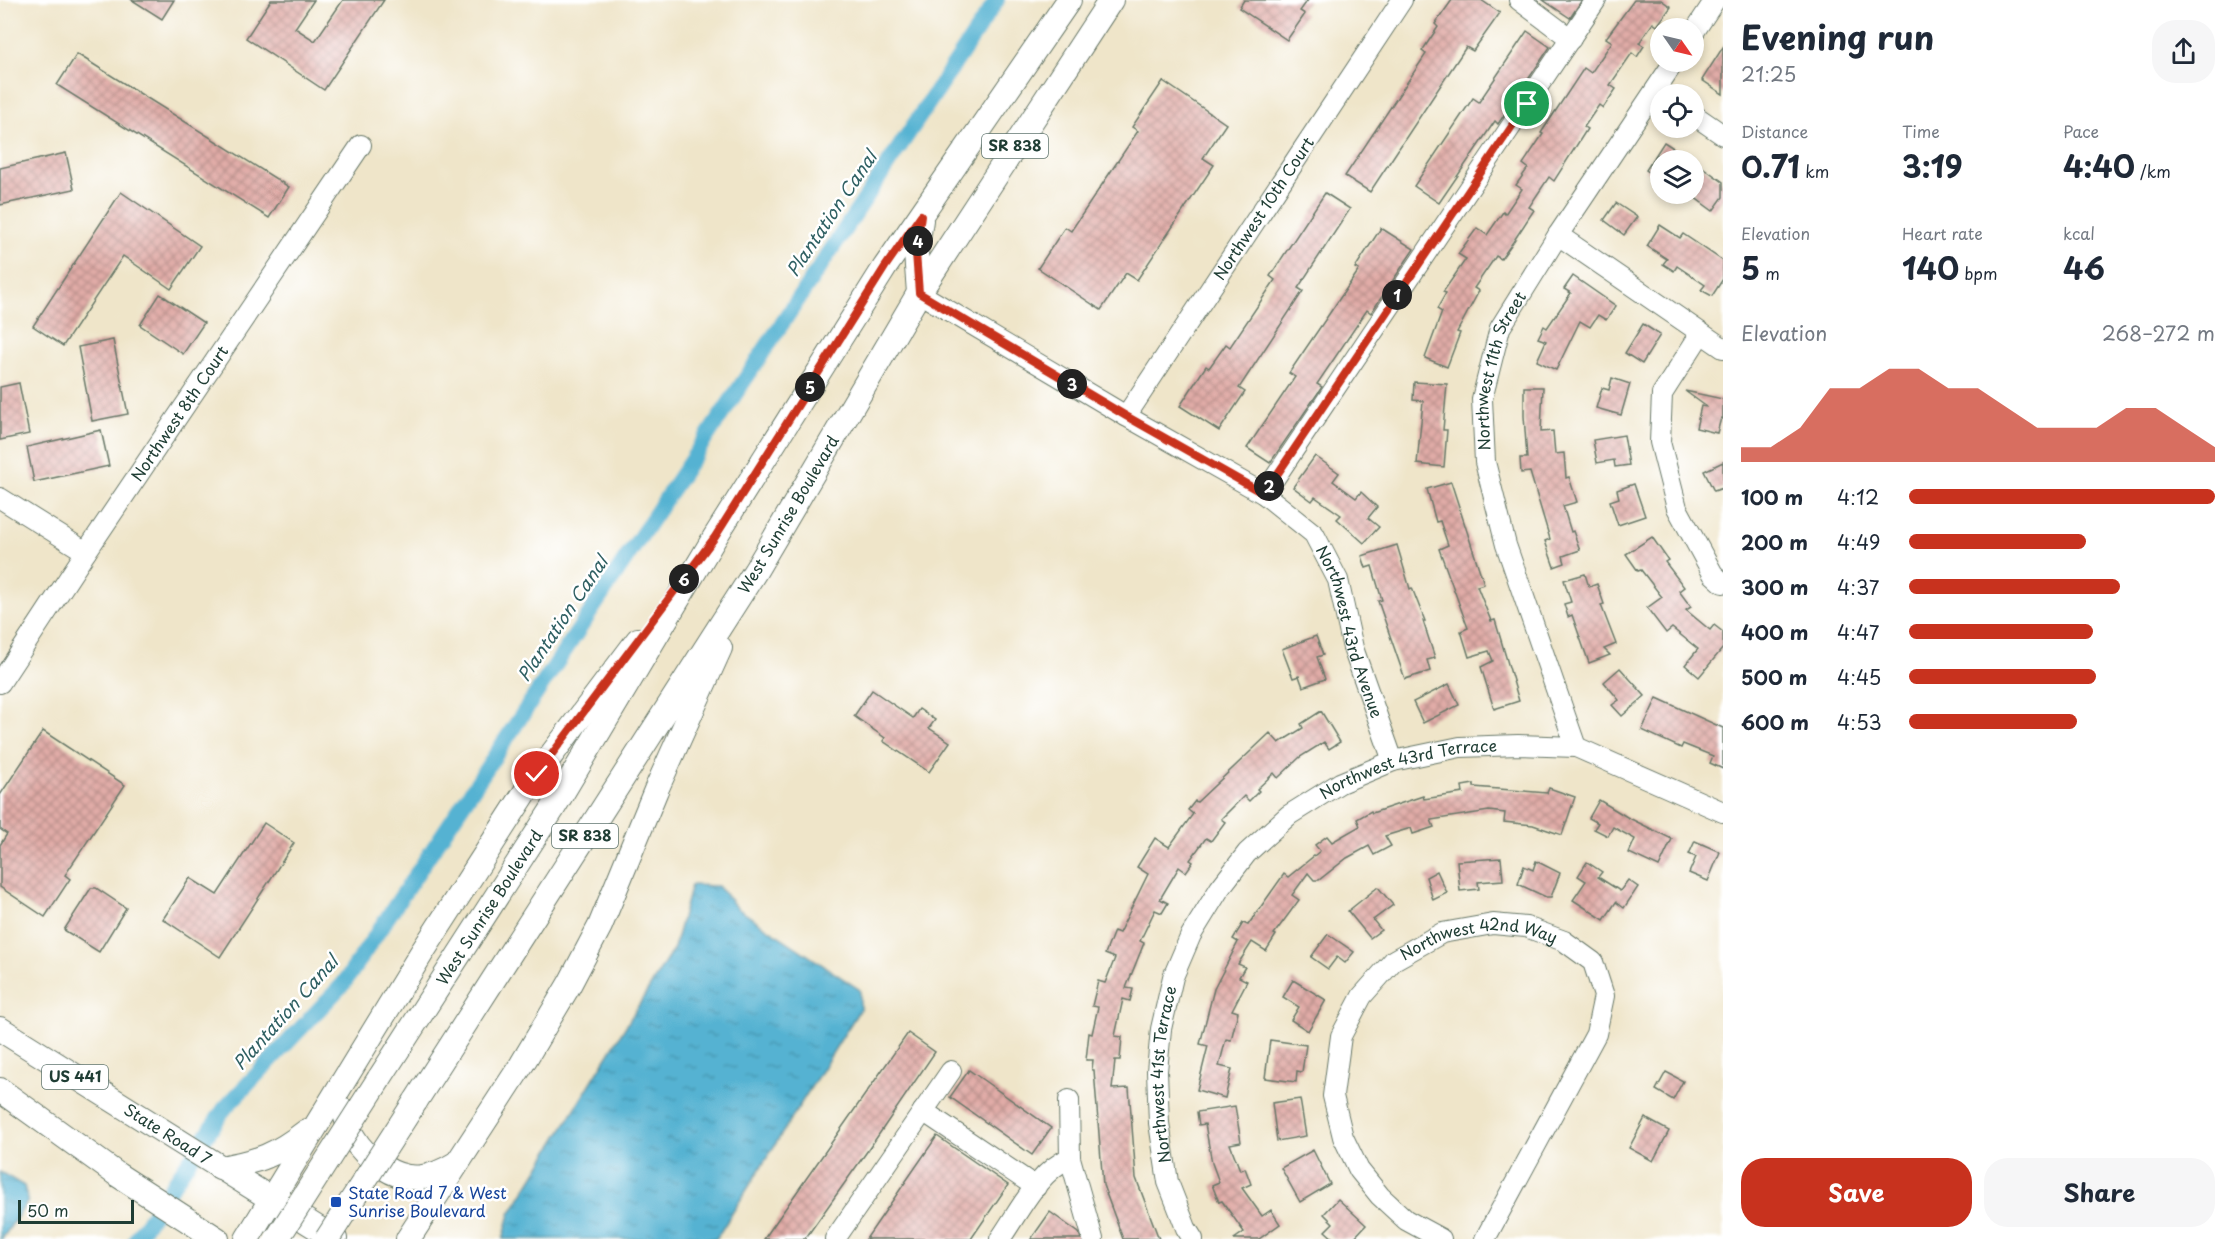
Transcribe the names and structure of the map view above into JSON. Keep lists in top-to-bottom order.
{
  "streets": {
    "main road": [
      "SR 838",
      "West Sunrise Boulevard",
      "US 441",
      "State Road 7"
    ],
    "street": [
      "Northwest 10th Court",
      "Northwest 11th Street",
      "Northwest 8th Court",
      "Northwest 43rd Avenue",
      "Northwest 43rd Terrace",
      "Northwest 42nd Way",
      "Northwest 41st Terrace"
    ]
  },
  "crossings": [
    ["Northwest 10th Court", "Northwest 43rd Avenue"],
    ["Northwest 11th Street", "Northwest 43rd Terrace"],
    ["West Sunrise Boulevard", "Northwest 43rd Avenue"],
    ["Northwest 43rd Avenue", "Northwest 43rd Terrace"],
    ["Northwest 43rd Terrace", "Northwest 41st Terrace"]
  ],
  "water": ["Plantation Canal"],
  "places": {
    "transit": ["State Road 7 & West Sunrise Boulevard"]
  },
  "scale_bar": "50 m",
  "north": "bottom right",
  "page": {
    "heading": ["Evening run", "21:25"],
    "stats": [
      ["Distance", "0.71 km"],
      ["Time", "3:19"],
      ["Pace", "4:40 /km"],
      ["Elevation", "5 m"],
      ["Heart rate", "140 bpm"],
      ["kcal", "46"]
    ],
    "pins": [
      "4",
      "1",
      "3",
      "5",
      "2",
      "6"
    ],
    "chart": ["Elevation", "268–272 m"],
    "list": [
      {
        "name": "100 m",
        "note": "4:12"
      },
      {
        "name": "200 m",
        "note": "4:49"
      },
      {
        "name": "300 m",
        "note": "4:37"
      },
      {
        "name": "400 m",
        "note": "4:47"
      },
      {
        "name": "500 m",
        "note": "4:45"
      },
      {
        "name": "600 m",
        "note": "4:53"
      }
    ],
    "buttons": ["Save", "Share"],
    "scale": "50 m"
  }
}
